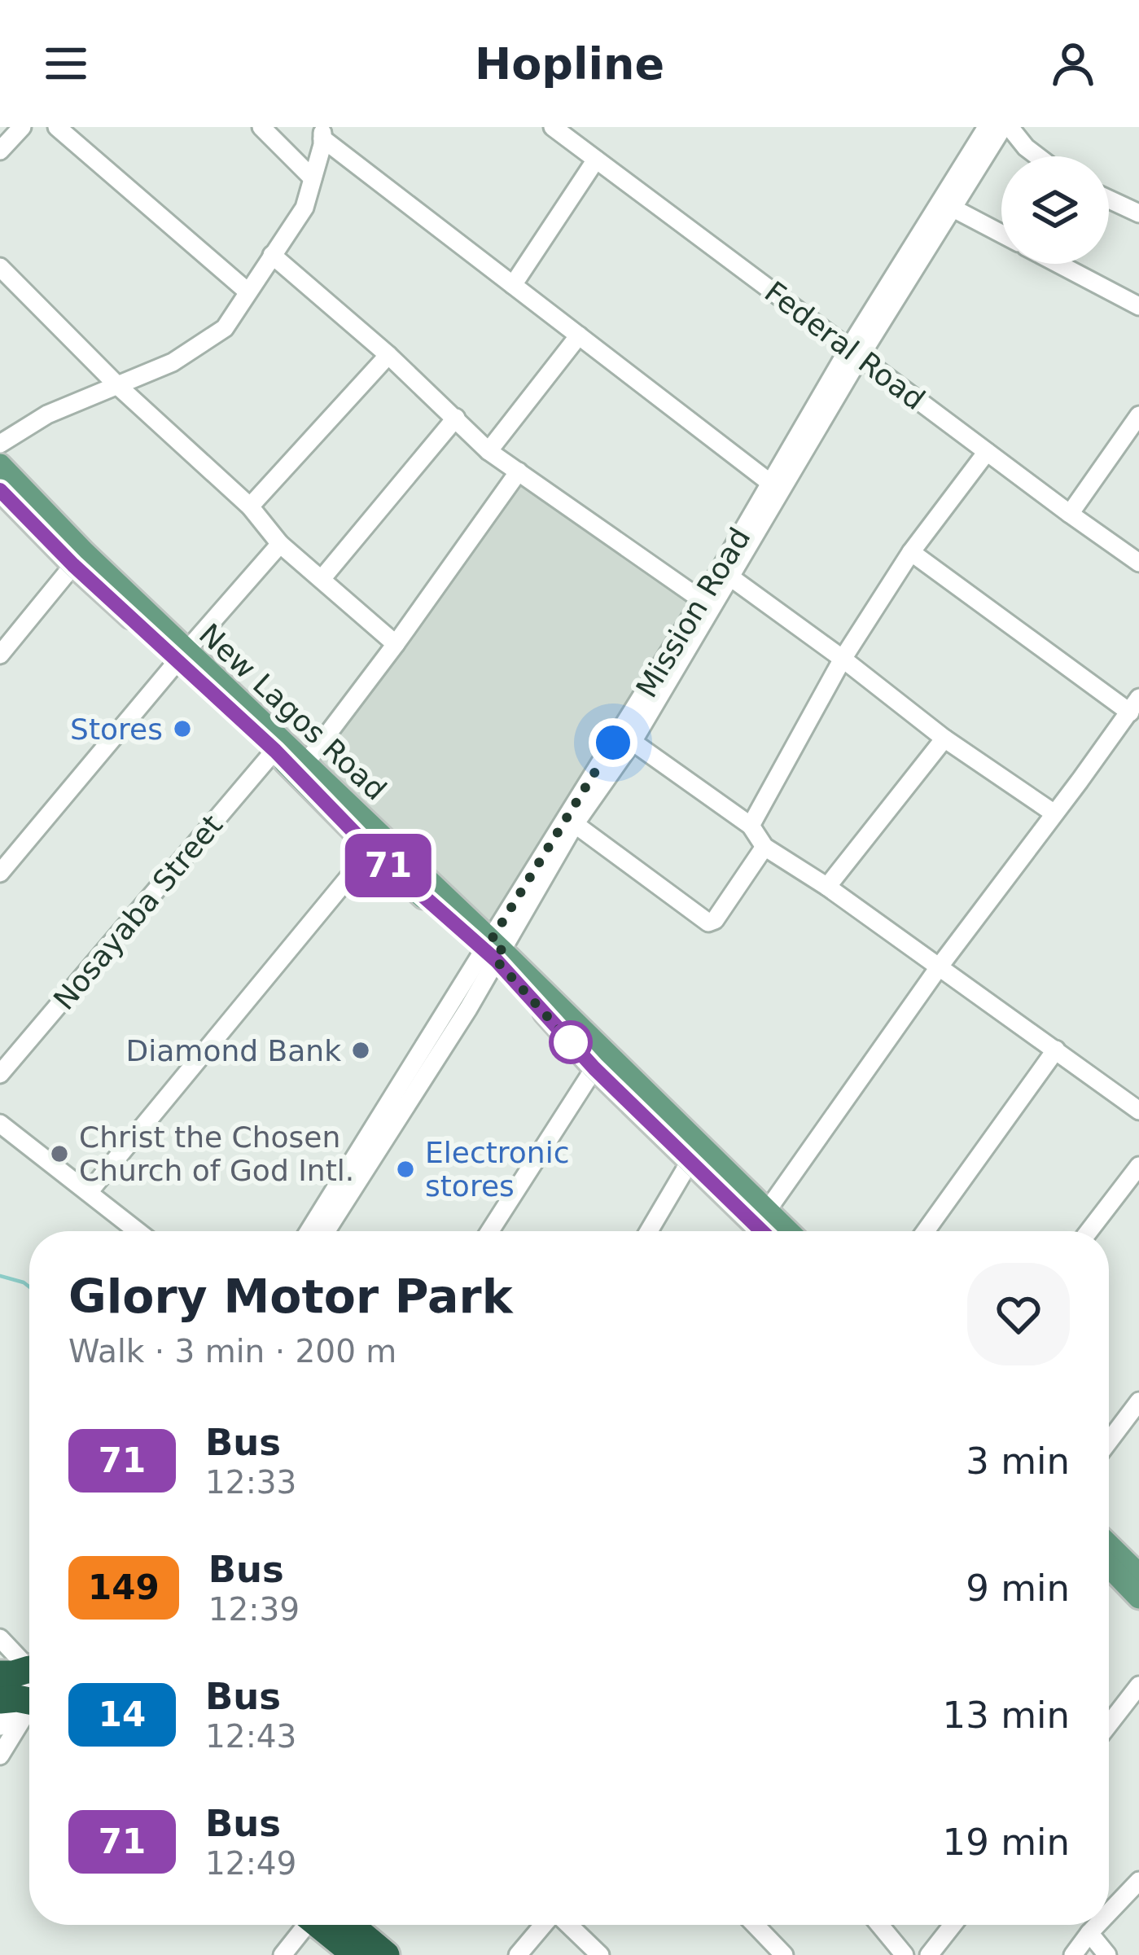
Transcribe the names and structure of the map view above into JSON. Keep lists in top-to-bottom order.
{
  "streets": {
    "main road": ["New Lagos Road"],
    "street": ["Federal Road", "Mission Road", "Nosayaba Street"]
  },
  "crossings": [
    ["Federal Road", "Mission Road"],
    ["Mission Road", "New Lagos Road"],
    ["New Lagos Road", "Nosayaba Street"]
  ],
  "places": [
    "Stores",
    "Diamond Bank",
    "Christ the Chosen Church of God Intl.",
    "Electronic stores"
  ],
  "lines": ["bus line 71"],
  "page": {
    "header": "Hopline",
    "on_map": "71",
    "heading": ["Glory Motor Park", "Walk · 3 min · 200 m"],
    "list": [
      {
        "mark": "71",
        "name": "Bus",
        "note": "12:33",
        "value": "3 min"
      },
      {
        "mark": "149",
        "name": "Bus",
        "note": "12:39",
        "value": "9 min"
      },
      {
        "mark": "14",
        "name": "Bus",
        "note": "12:43",
        "value": "13 min"
      },
      {
        "mark": "71",
        "name": "Bus",
        "note": "12:49",
        "value": "19 min"
      }
    ]
  }
}
